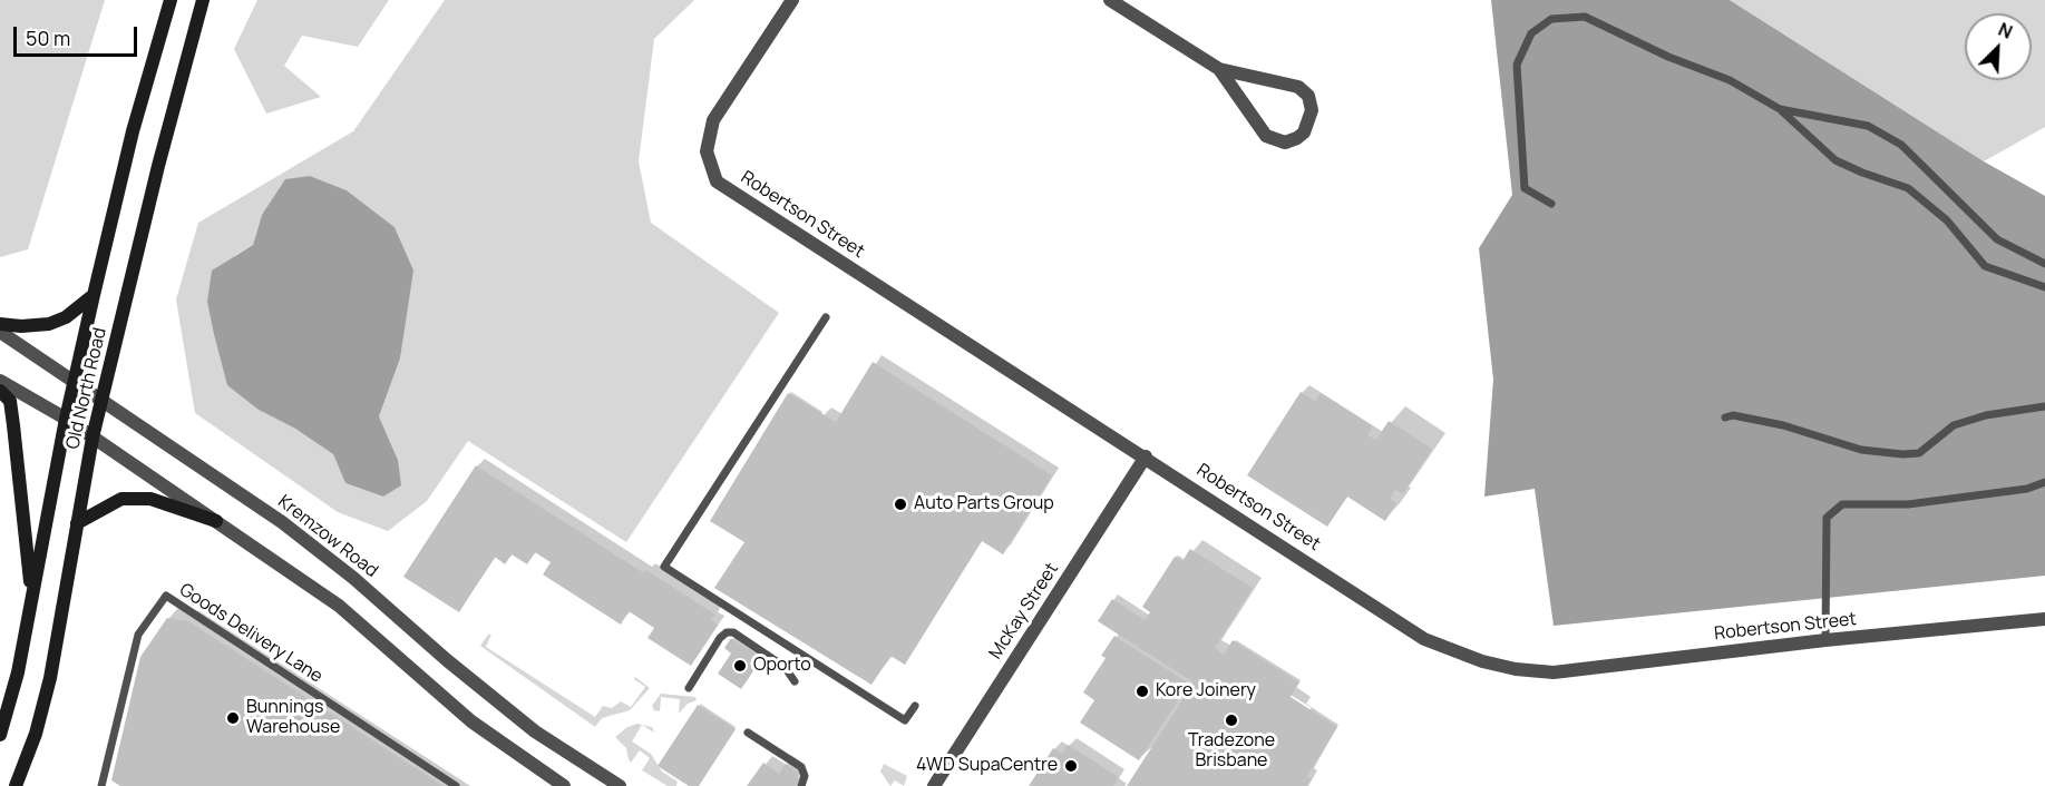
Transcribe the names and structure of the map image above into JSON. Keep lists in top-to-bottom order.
{
  "streets": {
    "main road": ["Old North Road"],
    "street": ["Robertson Street", "Kremzow Road", "McKay Street"],
    "lane": ["Goods Delivery Lane"]
  },
  "crossings": [
    ["Robertson Street", "McKay Street"],
    ["Old North Road", "Kremzow Road"]
  ],
  "places": [
    "Auto Parts Group",
    "Oporto",
    "Kore Joinery",
    "Bunnings Warehouse",
    "Tradezone Brisbane",
    "4WD SupaCentre"
  ],
  "scale_bar": "50 m",
  "north": "top right"
}
